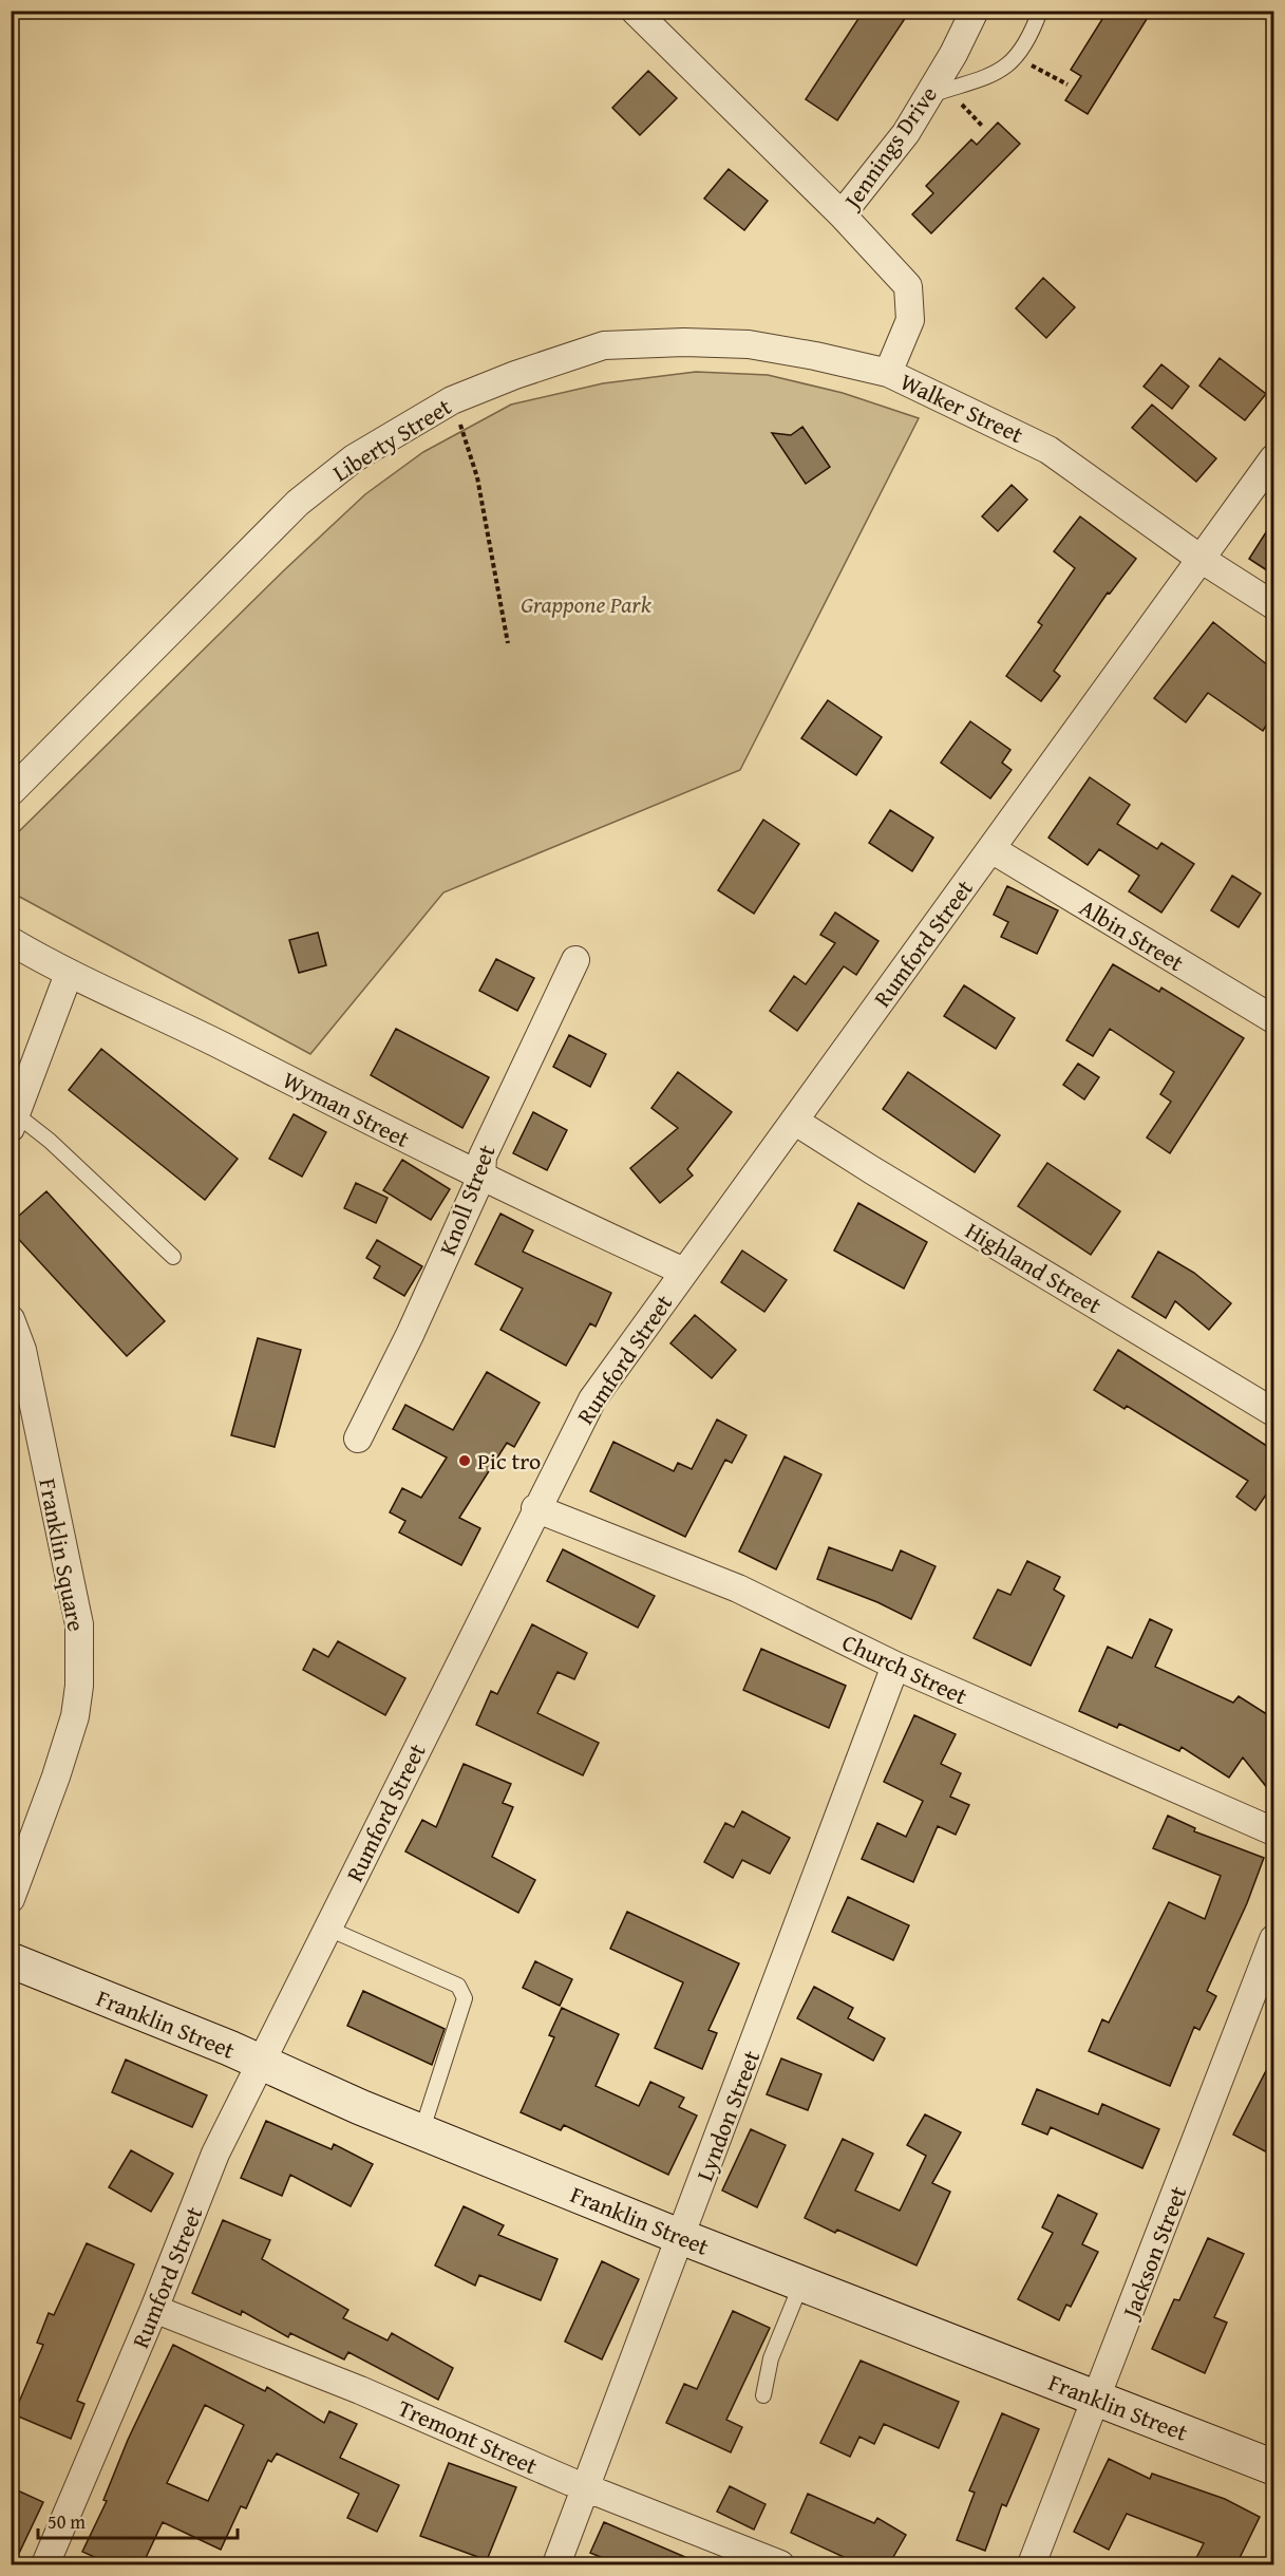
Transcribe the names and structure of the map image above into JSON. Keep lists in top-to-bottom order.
{
  "streets": {
    "street": [
      "Jennings Drive",
      "Walker Street",
      "Liberty Street",
      "Albin Street",
      "Rumford Street",
      "Wyman Street",
      "Knoll Street",
      "Highland Street",
      "Franklin Square",
      "Church Street",
      "Franklin Street",
      "Lyndon Street",
      "Jackson Street",
      "Tremont Street"
    ]
  },
  "crossings": [
    ["Jennings Drive", "Walker Street"],
    ["Walker Street", "Liberty Street"],
    ["Walker Street", "Rumford Street"],
    ["Albin Street", "Rumford Street"],
    ["Rumford Street", "Wyman Street"],
    ["Rumford Street", "Highland Street"],
    ["Rumford Street", "Church Street"],
    ["Rumford Street", "Franklin Street"],
    ["Rumford Street", "Tremont Street"],
    ["Wyman Street", "Knoll Street"],
    ["Church Street", "Lyndon Street"],
    ["Franklin Street", "Lyndon Street"],
    ["Franklin Street", "Jackson Street"],
    ["Lyndon Street", "Tremont Street"]
  ],
  "parks": ["Grappone Park"],
  "places": ["Pic tro"],
  "scale_bar": "50 m"
}
